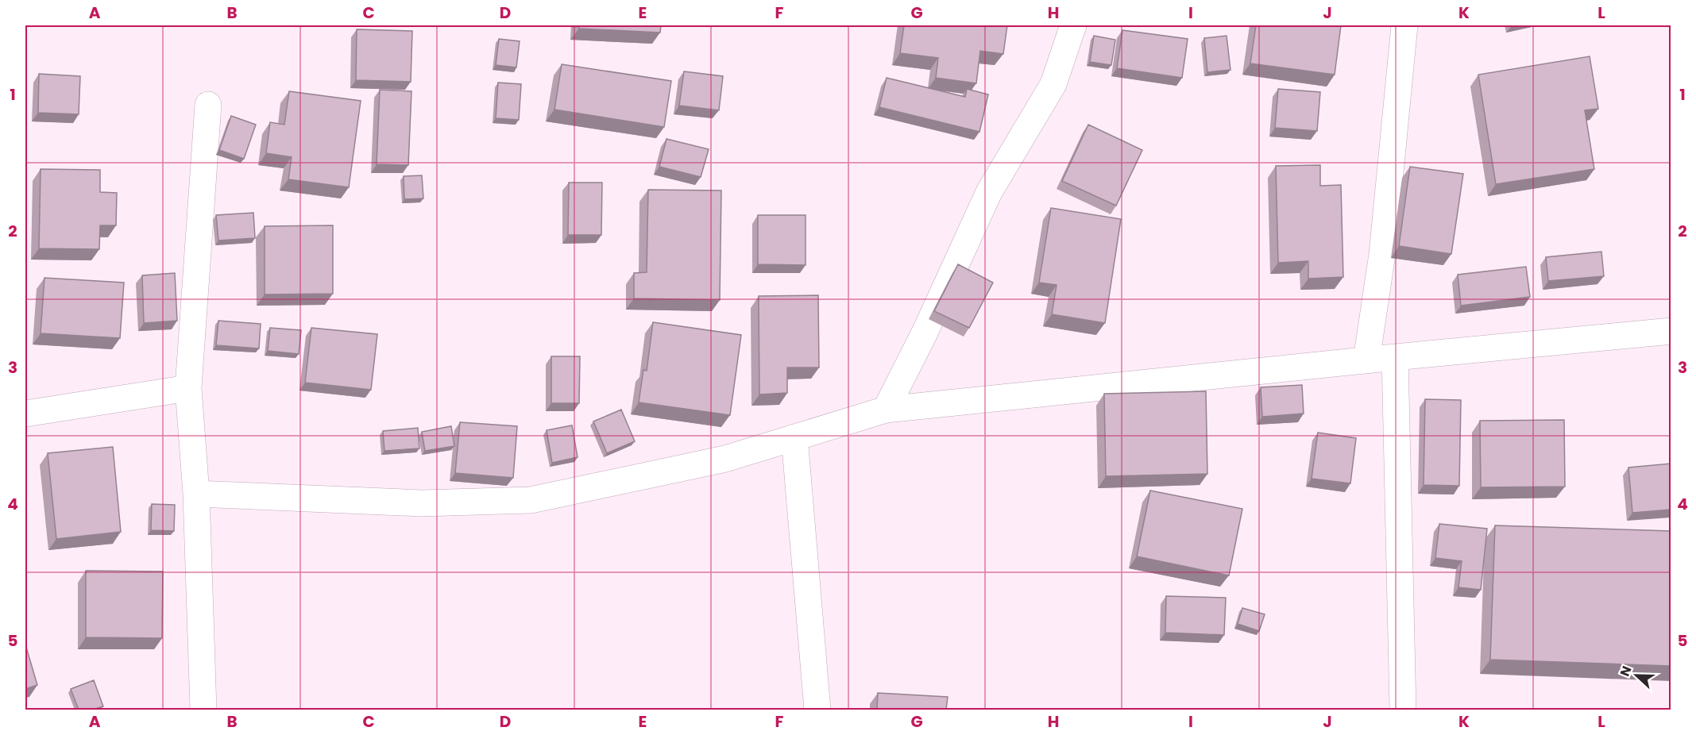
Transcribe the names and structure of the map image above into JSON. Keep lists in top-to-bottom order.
{
  "north": "left",
  "grid": {
    "columns": [
      "A",
      "B",
      "C",
      "D",
      "E",
      "F",
      "G",
      "H",
      "I",
      "J",
      "K",
      "L"
    ],
    "rows": [
      "1",
      "2",
      "3",
      "4",
      "5"
    ]
  }
}
